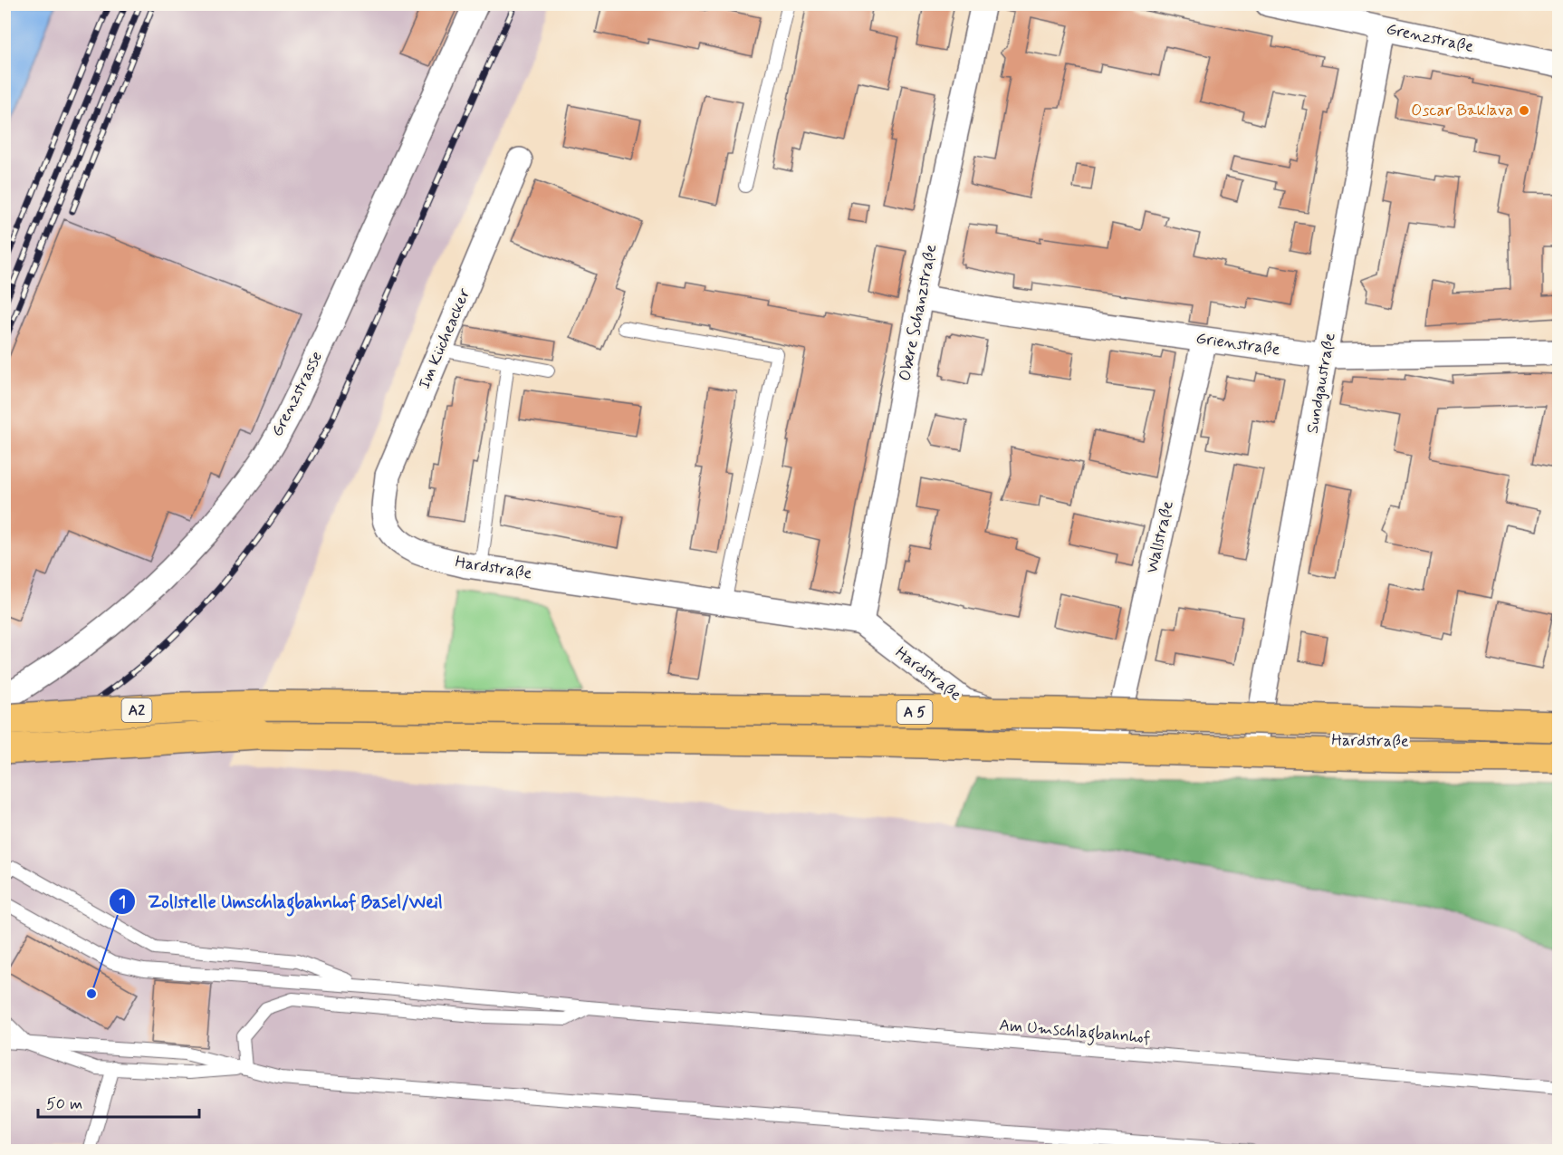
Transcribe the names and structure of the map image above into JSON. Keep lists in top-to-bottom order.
{
  "streets": {
    "highway": ["A2", "A 5"],
    "street": [
      "Grenzstraße",
      "Obere Schanzstraße",
      "Im Kücheacker",
      "Grienstraße",
      "Sundgaustraße",
      "Grenzstrasse",
      "Wallstraße",
      "Hardstraße"
    ],
    "lane": ["Am Umschlagbahnhof"]
  },
  "crossings": [
    ["Grenzstraße", "Sundgaustraße"],
    ["Obere Schanzstraße", "Grienstraße"],
    ["Obere Schanzstraße", "Hardstraße"],
    ["Im Kücheacker", "Hardstraße"],
    ["Grienstraße", "Sundgaustraße"],
    ["Grienstraße", "Wallstraße"],
    ["Sundgaustraße", "Hardstraße"],
    ["Wallstraße", "Hardstraße"],
    ["A2", "A 5"]
  ],
  "places": ["Oscar Baklava", "Zollstelle Umschlagbahnhof Basel/Weil"],
  "scale_bar": "50 m"
}
